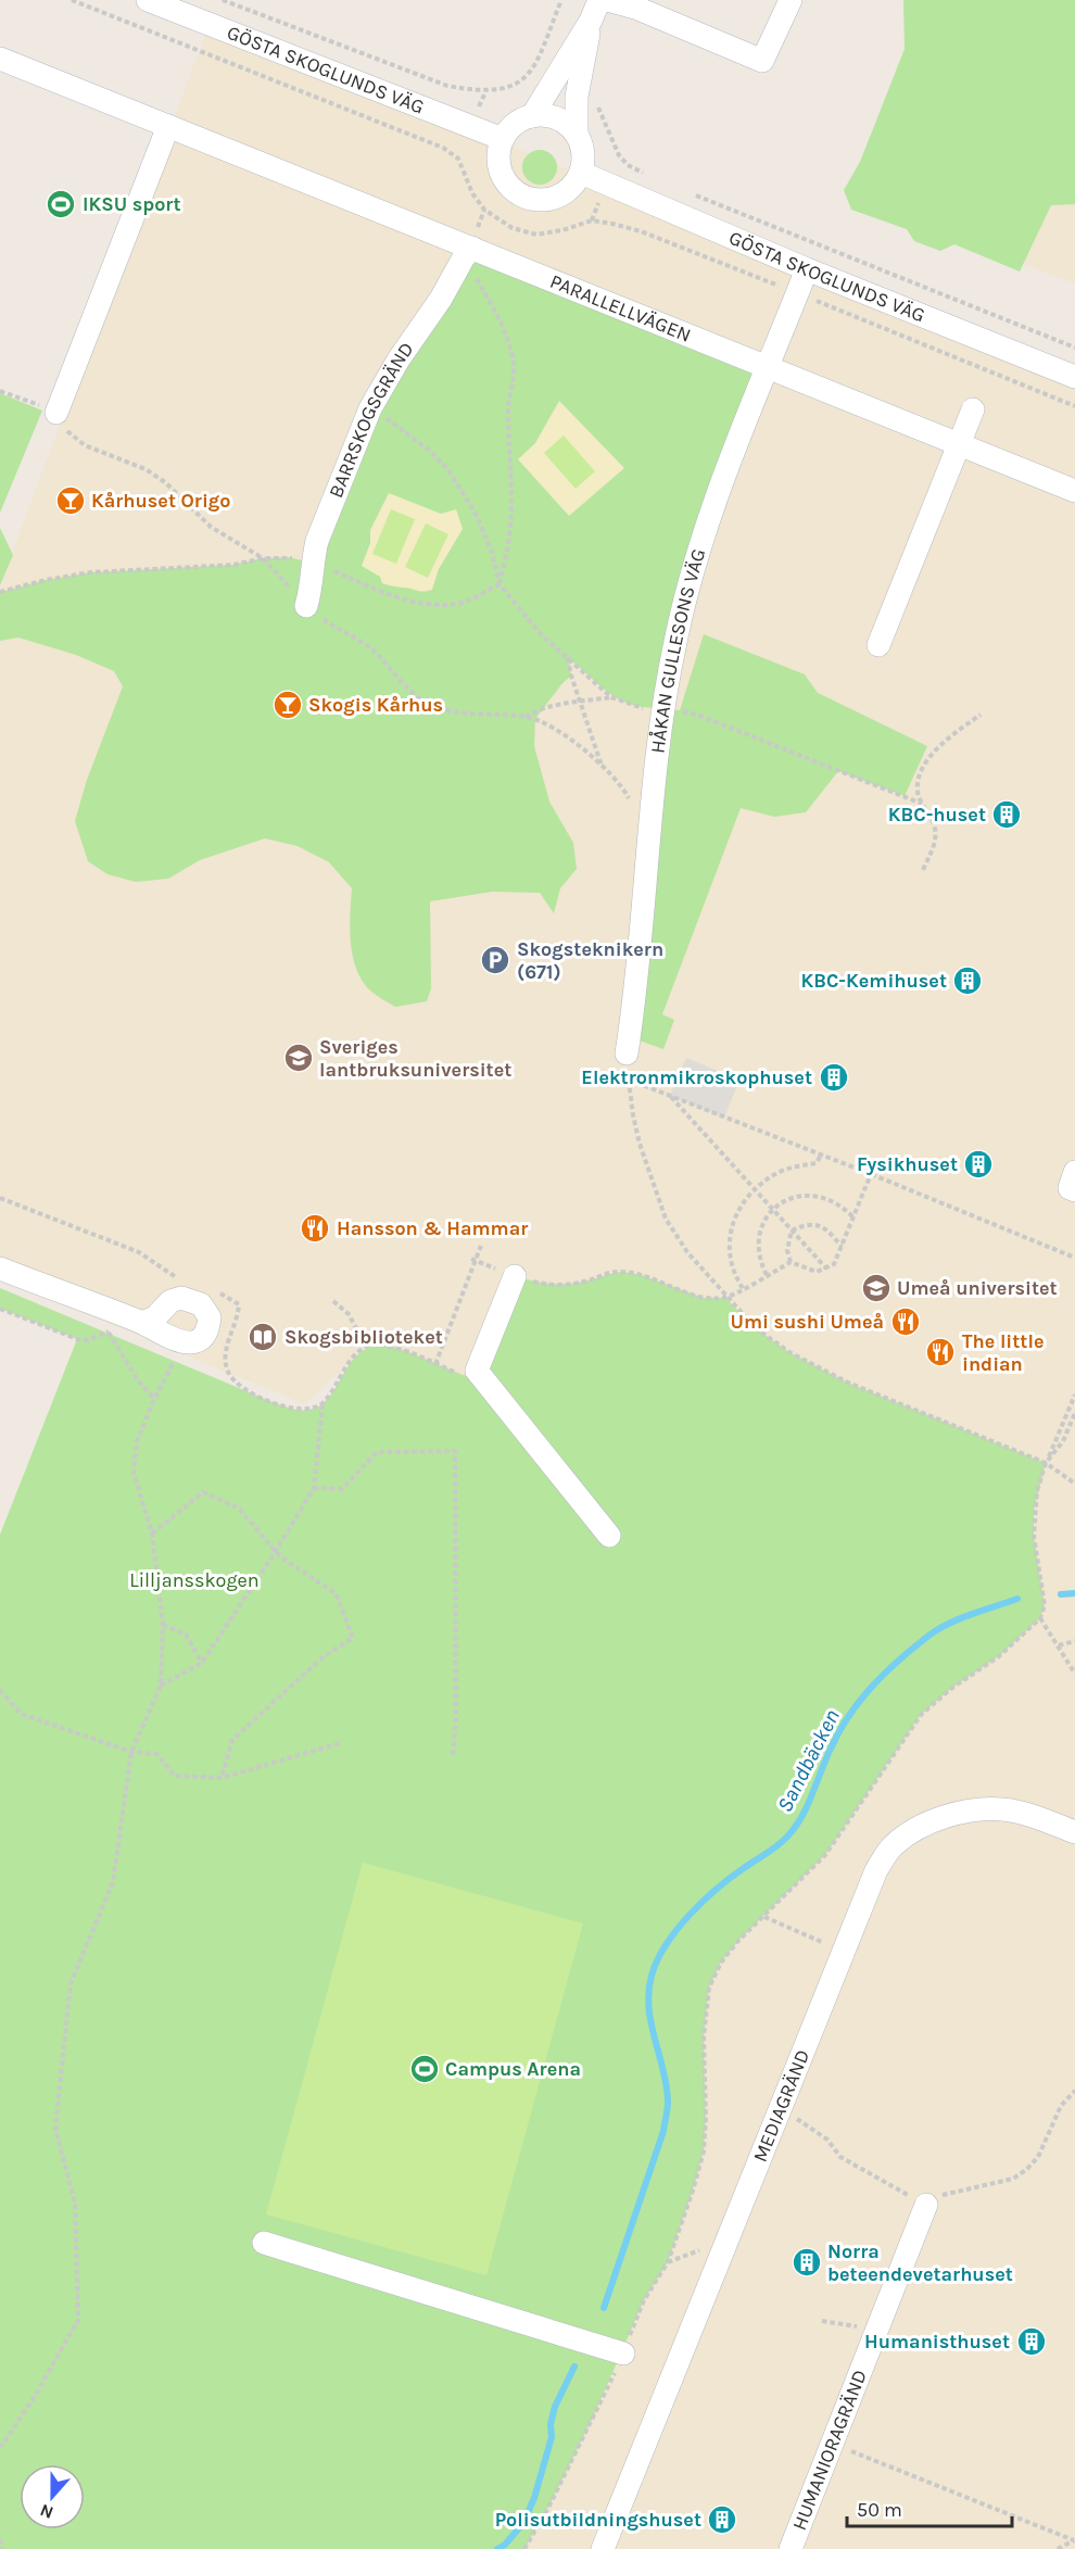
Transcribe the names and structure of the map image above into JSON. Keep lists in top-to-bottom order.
{
  "streets": {
    "street": [
      "GÖSTA SKOGLUNDS VÄG",
      "PARALLELLVÄGEN",
      "BARRSKOGSGRÄND",
      "HÅKAN GULLESONS VÄG",
      "MEDIAGRÄND",
      "HUMANIORAGRÄND"
    ]
  },
  "crossings": [
    ["GÖSTA SKOGLUNDS VÄG", "HÅKAN GULLESONS VÄG"],
    ["PARALLELLVÄGEN", "BARRSKOGSGRÄND"],
    ["PARALLELLVÄGEN", "HÅKAN GULLESONS VÄG"]
  ],
  "water": ["Sandbäcken"],
  "parks": ["Lilljansskogen"],
  "places": {
    "sports": ["IKSU sport", "Campus Arena"],
    "bar": ["Kårhuset Origo", "Skogis Kårhus"],
    "building": [
      "KBC-huset",
      "KBC-Kemihuset",
      "Elektronmikroskophuset",
      "Fysikhuset",
      "Norra beteendevetarhuset",
      "Humanisthuset",
      "Polisutbildningshuset"
    ],
    "parking": ["Skogsteknikern (671)"],
    "school or university": ["Sveriges lantbruksuniversitet", "Umeå universitet"],
    "restaurant": ["Hansson & Hammar", "Umi sushi Umeå", "The little indian"],
    "library": ["Skogsbiblioteket"]
  },
  "scale_bar": "50 m",
  "north": "bottom"
}
